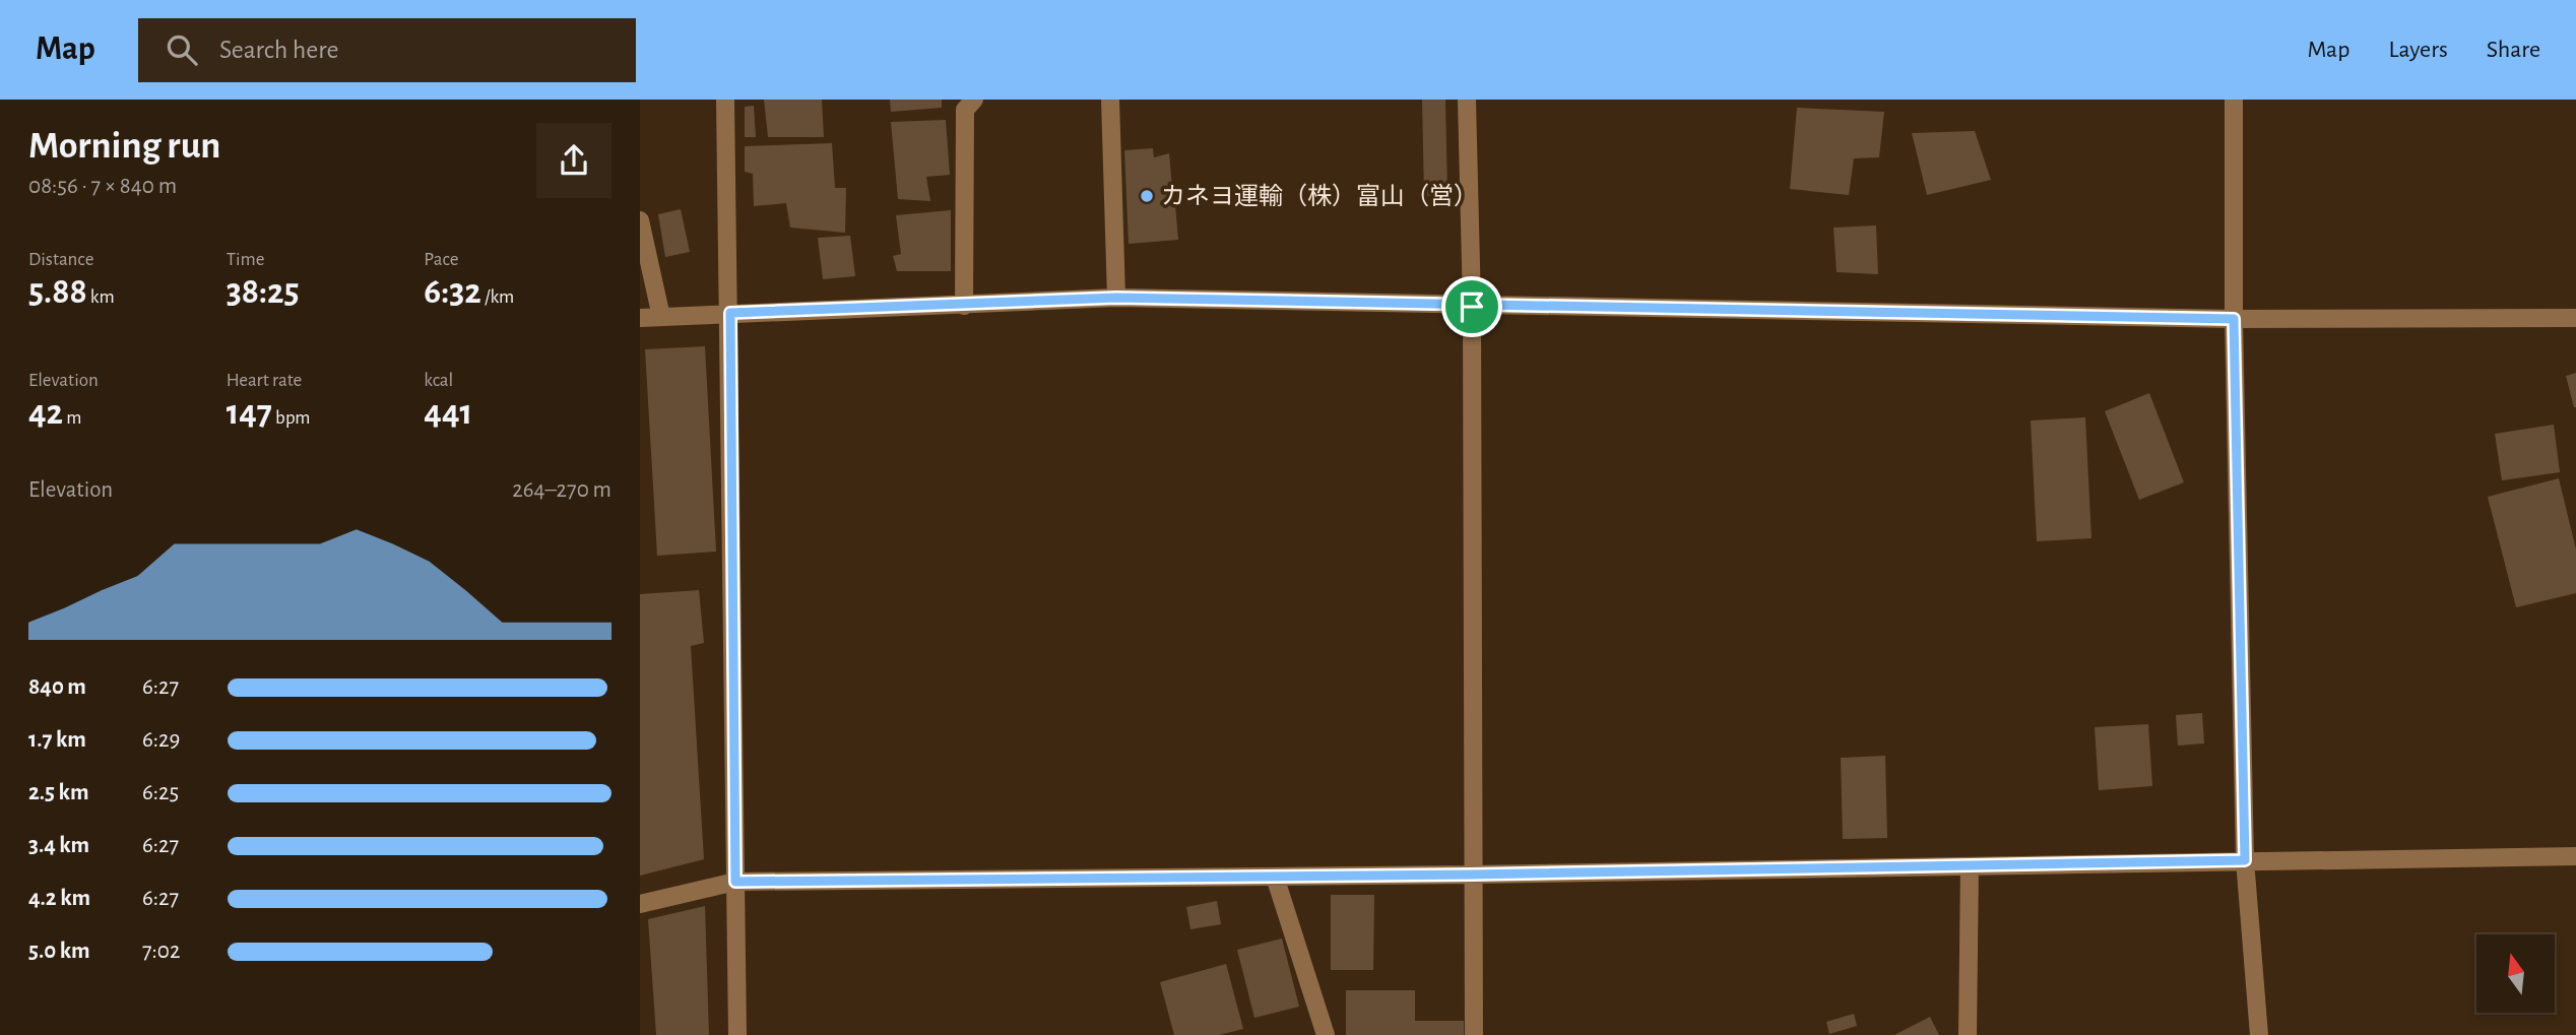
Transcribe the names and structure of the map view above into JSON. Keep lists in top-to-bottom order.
{
  "places": ["カネヨ運輸（株）富山（営）"],
  "north": "top",
  "page": {
    "header": "Map",
    "search": "Search here",
    "nav": ["Map", "Layers", "Share"],
    "heading": ["Morning run", "08:56 · 7 × 840 m"],
    "stats": [
      ["Distance", "5.88 km"],
      ["Time", "38:25"],
      ["Pace", "6:32 /km"],
      ["Elevation", "42 m"],
      ["Heart rate", "147 bpm"],
      ["kcal", "441"]
    ],
    "chart": ["Elevation", "264–270 m"],
    "list": [
      {
        "name": "840 m",
        "note": "6:27"
      },
      {
        "name": "1.7 km",
        "note": "6:29"
      },
      {
        "name": "2.5 km",
        "note": "6:25"
      },
      {
        "name": "3.4 km",
        "note": "6:27"
      },
      {
        "name": "4.2 km",
        "note": "6:27"
      },
      {
        "name": "5.0 km",
        "note": "7:02"
      }
    ]
  }
}
